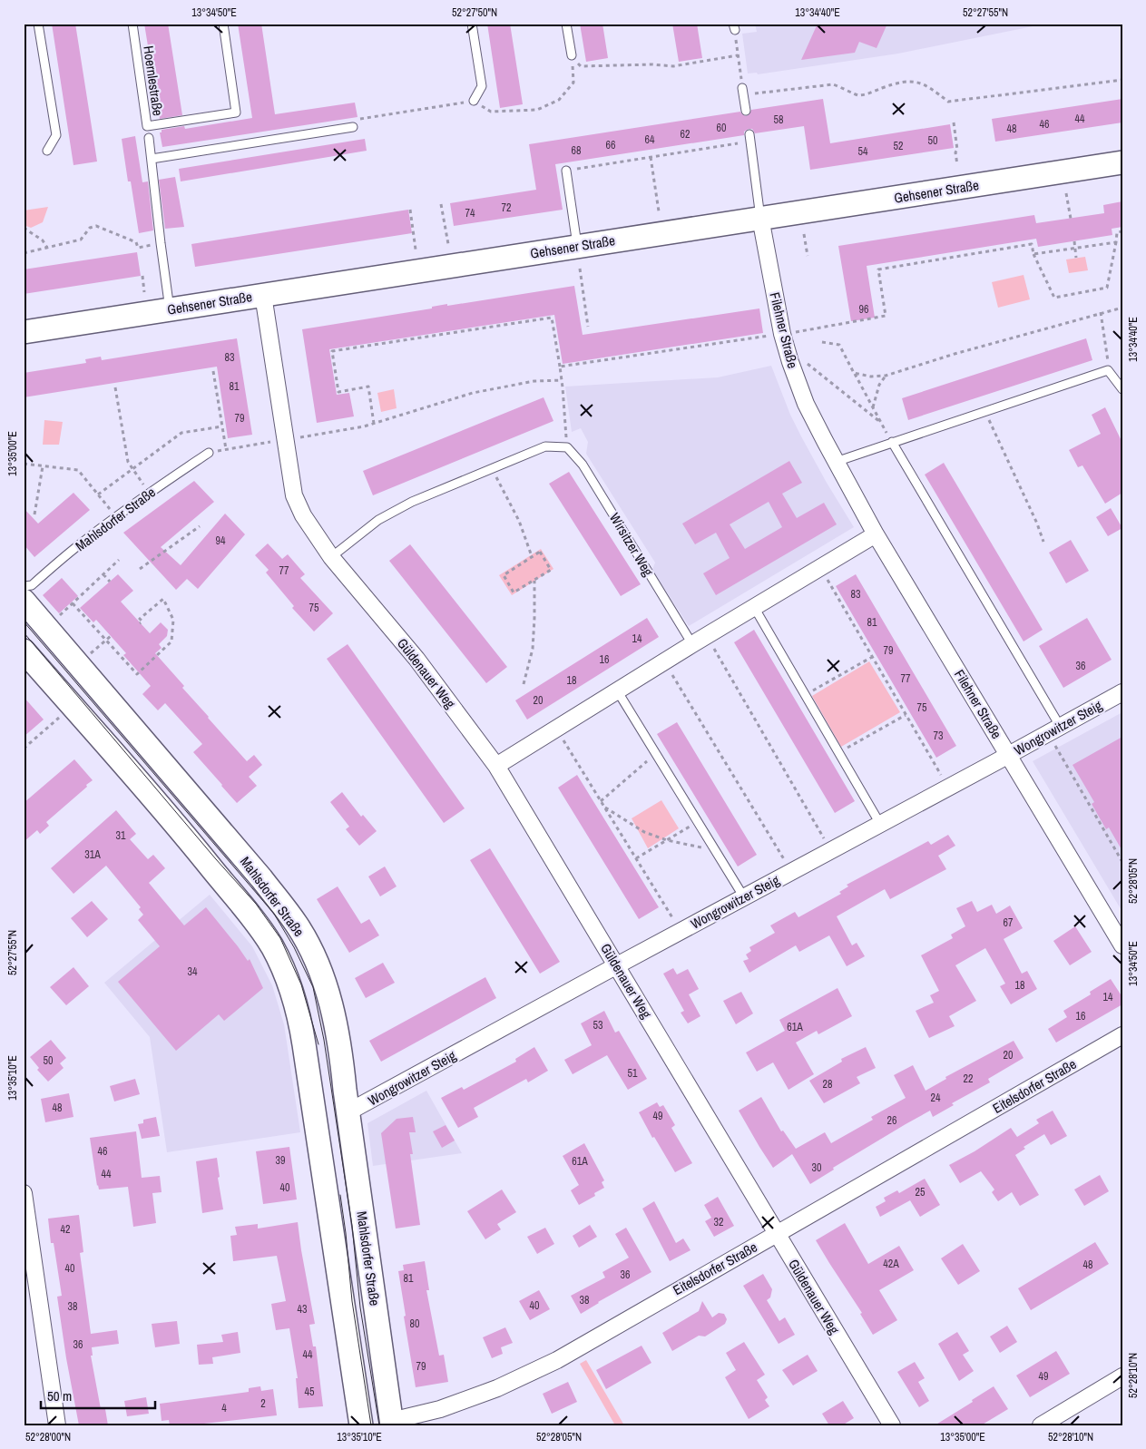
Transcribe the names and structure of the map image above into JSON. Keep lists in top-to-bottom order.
{
  "streets": {
    "main road": ["Gehsener Straße", "Mahlsdorfer Straße"],
    "street": [
      "Filehner Straße",
      "Güldenauer Weg",
      "Wongrowitzer Steig",
      "Eitelsdorfer Straße"
    ],
    "lane": ["Hoernlestraße", "Wirsitzer Weg"]
  },
  "crossings": [
    ["Gehsener Straße", "Filehner Straße"],
    ["Gehsener Straße", "Güldenauer Weg"],
    ["Filehner Straße", "Wongrowitzer Steig"],
    ["Mahlsdorfer Straße", "Wongrowitzer Steig"],
    ["Mahlsdorfer Straße", "Eitelsdorfer Straße"],
    ["Güldenauer Weg", "Wongrowitzer Steig"],
    ["Güldenauer Weg", "Eitelsdorfer Straße"]
  ],
  "house_numbers": [
    "44",
    "58",
    "46",
    "60",
    "48",
    "62",
    "64",
    "50",
    "66",
    "52",
    "68",
    "54",
    "72",
    "74",
    "96",
    "83",
    "81",
    "79",
    "94",
    "77",
    "83",
    "75",
    "81",
    "14",
    "79",
    "16",
    "36",
    "77",
    "18",
    "20",
    "75",
    "73",
    "31",
    "31A",
    "67",
    "34",
    "18",
    "14",
    "16",
    "53",
    "61A",
    "20",
    "50",
    "51",
    "22",
    "28",
    "24",
    "48",
    "49",
    "26",
    "46",
    "39",
    "61A",
    "30",
    "44",
    "40",
    "25",
    "32",
    "42",
    "42A",
    "48",
    "40",
    "36",
    "81",
    "38",
    "40",
    "38",
    "43",
    "80",
    "36",
    "44",
    "79",
    "49",
    "45",
    "2",
    "4"
  ],
  "scale_bar": "50 m",
  "coordinates": [
    "13°34'50\"E",
    "52°27'50\"N",
    "13°34'40\"E",
    "52°27'55\"N",
    "13°35'00\"E",
    "52°28'05\"N",
    "13°35'10\"E",
    "52°28'10\"N",
    "52°28'00\"N"
  ]
}
